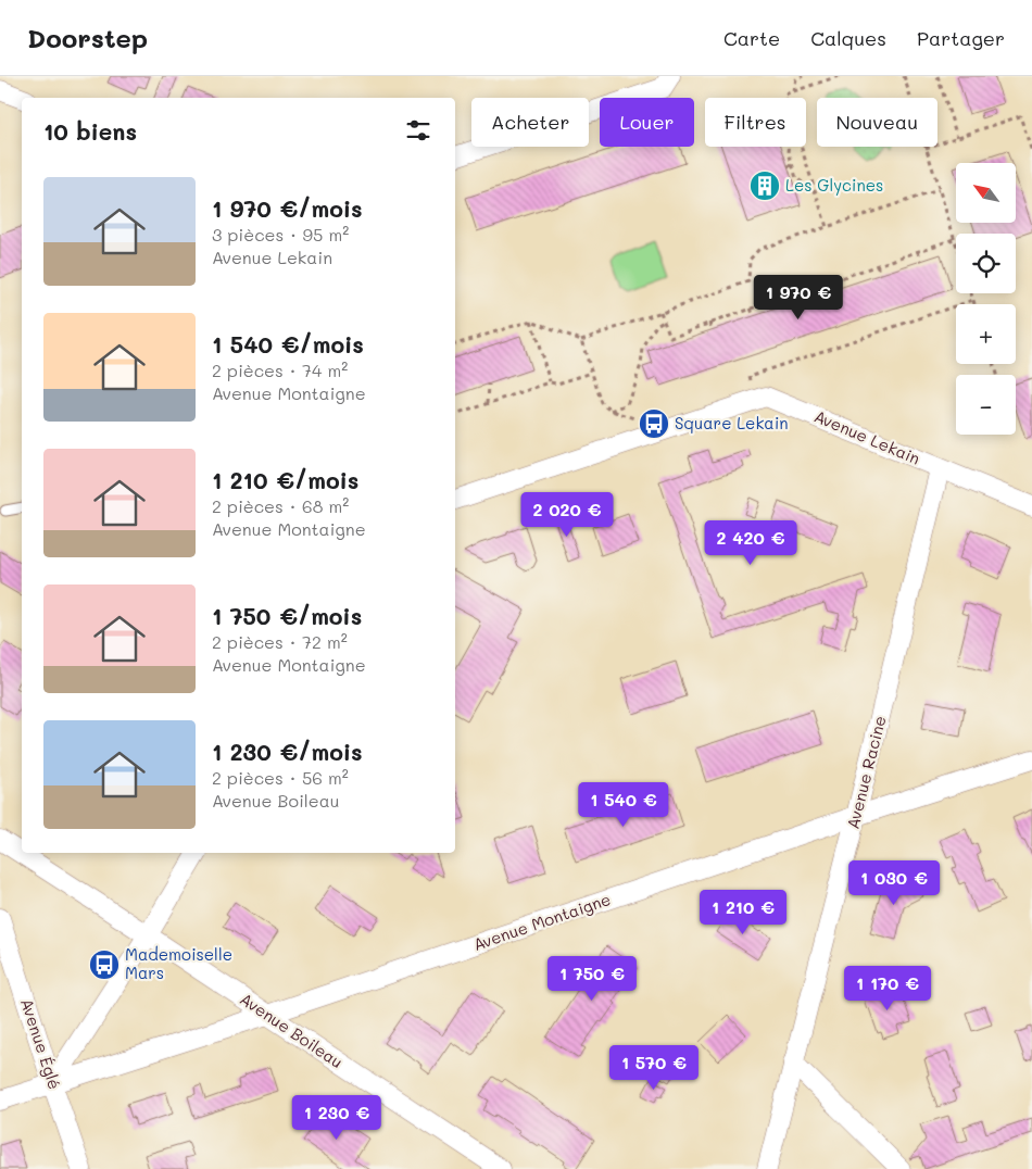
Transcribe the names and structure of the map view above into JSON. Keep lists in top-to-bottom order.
{
  "streets": {
    "street": [
      "Avenue Lekain",
      "Avenue Racine",
      "Avenue Montaigne",
      "Avenue Boileau",
      "Avenue Églé"
    ]
  },
  "crossings": [
    ["Avenue Lekain", "Avenue Racine"],
    ["Avenue Racine", "Avenue Montaigne"],
    ["Avenue Montaigne", "Avenue Boileau"],
    ["Avenue Montaigne", "Avenue Églé"]
  ],
  "places": {
    "building": ["Les Glycines"],
    "bus stop": ["Square Lekain", "Mademoiselle Mars"]
  },
  "north": "top left",
  "page": {
    "header": "Doorstep",
    "nav": ["Carte", "Calques", "Partager"],
    "chip": [
      "Acheter",
      "Louer",
      "Filtres",
      "Nouveau"
    ],
    "heading": "10 biens",
    "map_buttons": ["+", "−"],
    "list": [
      {
        "name": "1 970 €/mois",
        "note": "3 pièces · 95 m² · Avenue Lekain"
      },
      {
        "name": "1 540 €/mois",
        "note": "2 pièces · 74 m² · Avenue Montaigne"
      },
      {
        "name": "1 210 €/mois",
        "note": "2 pièces · 68 m² · Avenue Montaigne"
      },
      {
        "name": "1 750 €/mois",
        "note": "2 pièces · 72 m² · Avenue Montaigne"
      },
      {
        "name": "1 230 €/mois",
        "note": "2 pièces · 56 m² · Avenue Boileau"
      }
    ],
    "price": [
      "1 970 €",
      "2 020 €",
      "2 420 €",
      "1 540 €",
      "1 030 €",
      "1 210 €",
      "1 750 €",
      "1 170 €",
      "1 570 €",
      "1 230 €"
    ]
  }
}
